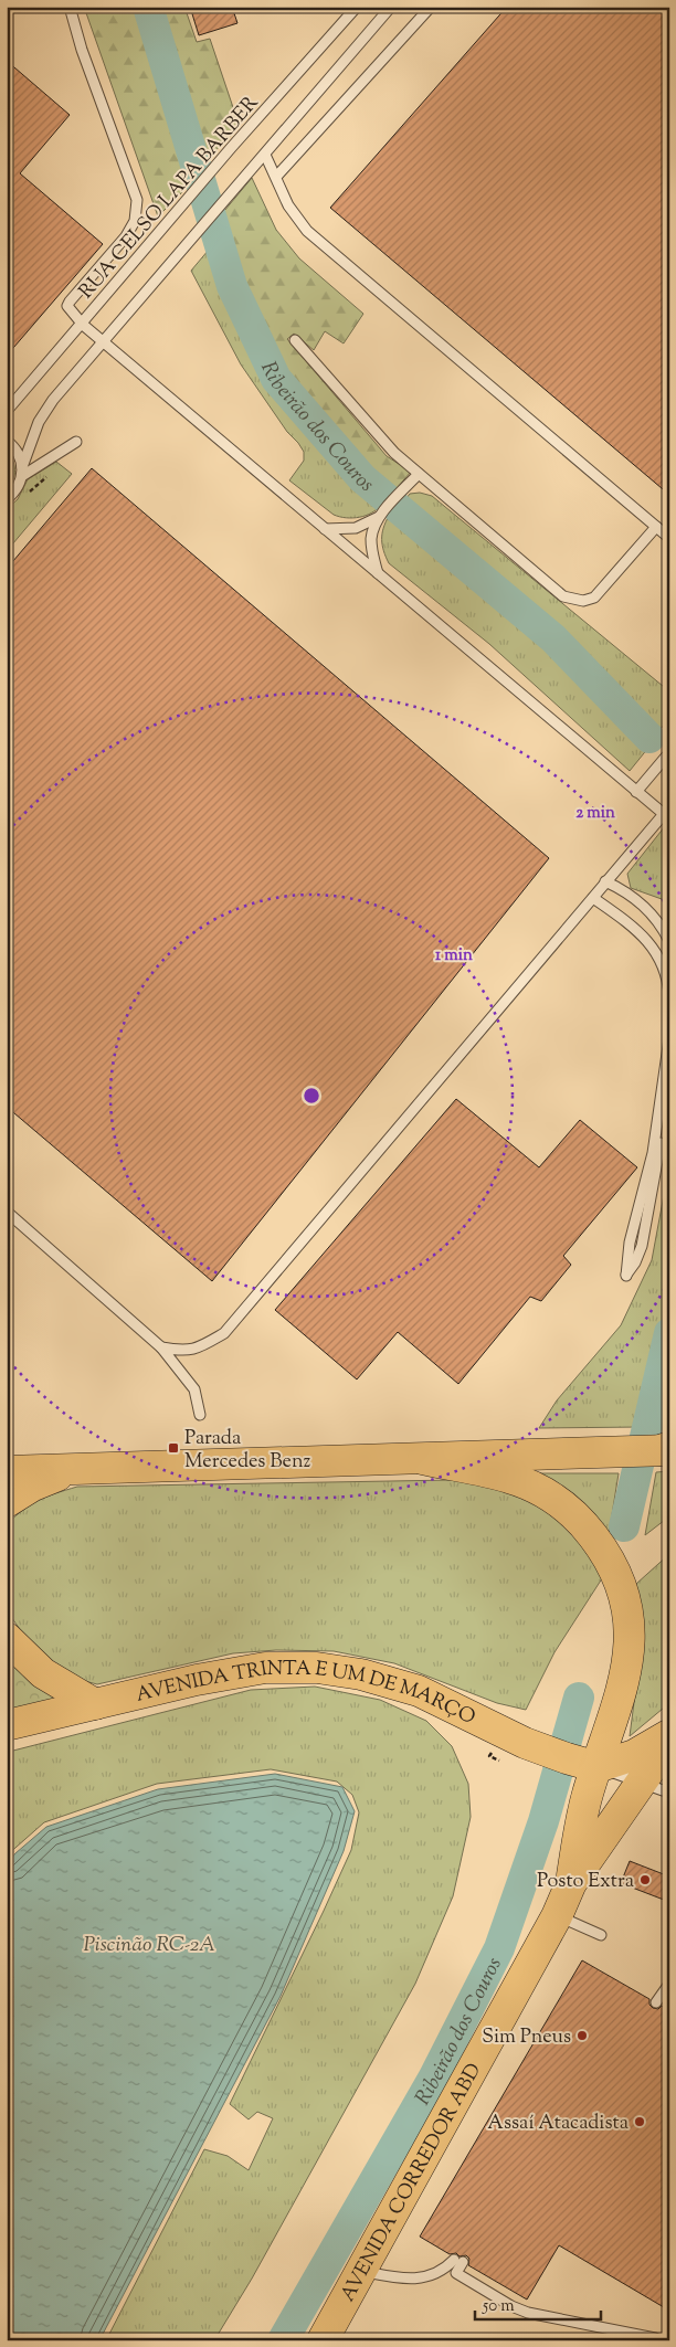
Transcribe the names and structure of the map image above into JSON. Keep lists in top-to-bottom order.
{
  "streets": {
    "main road": ["AVENIDA TRINTA E UM DE MARÇO", "AVENIDA CORREDOR ABD"],
    "lane": ["RUA CELSO LAPA BARBER"]
  },
  "water": ["Ribeirão dos Couros", "Piscinão RC-2A"],
  "places": {
    "transit": ["Parada Mercedes Benz"],
    "other": ["Posto Extra", "Sim Pneus", "Assaí Atacadista"]
  },
  "scale_bar": "50 m",
  "rings": ["2 min", "1 min"]
}
